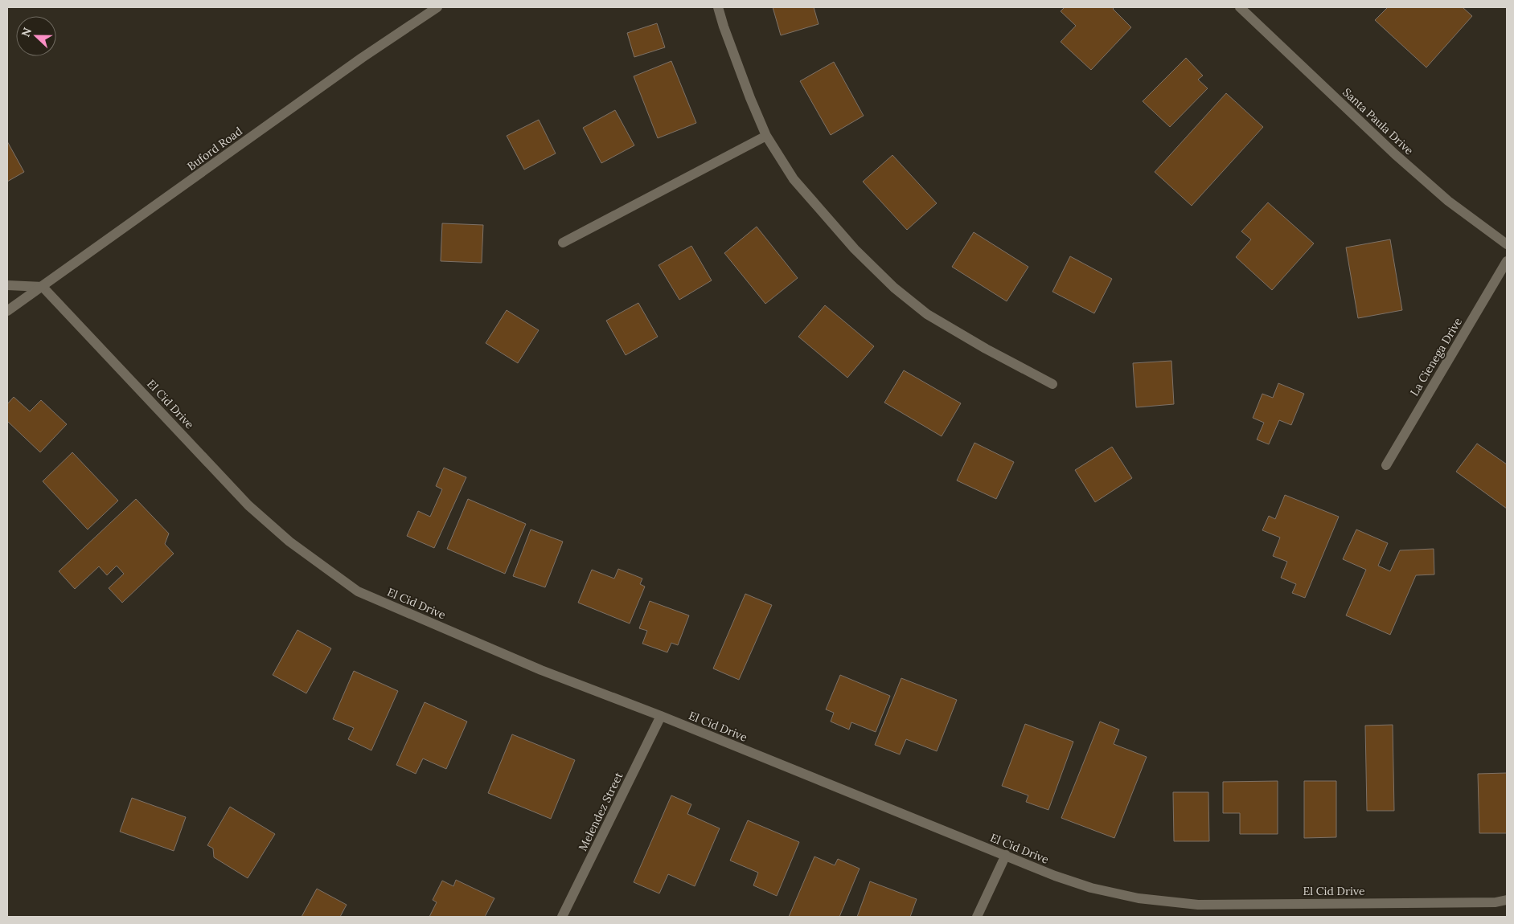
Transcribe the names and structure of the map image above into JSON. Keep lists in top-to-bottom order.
{
  "streets": {
    "street": [
      "Santa Paula Drive",
      "Buford Road",
      "La Cienega Drive",
      "El Cid Drive",
      "Melendez Street"
    ]
  },
  "crossings": [
    ["Buford Road", "El Cid Drive"],
    ["El Cid Drive", "Melendez Street"]
  ],
  "north": "left"
}
